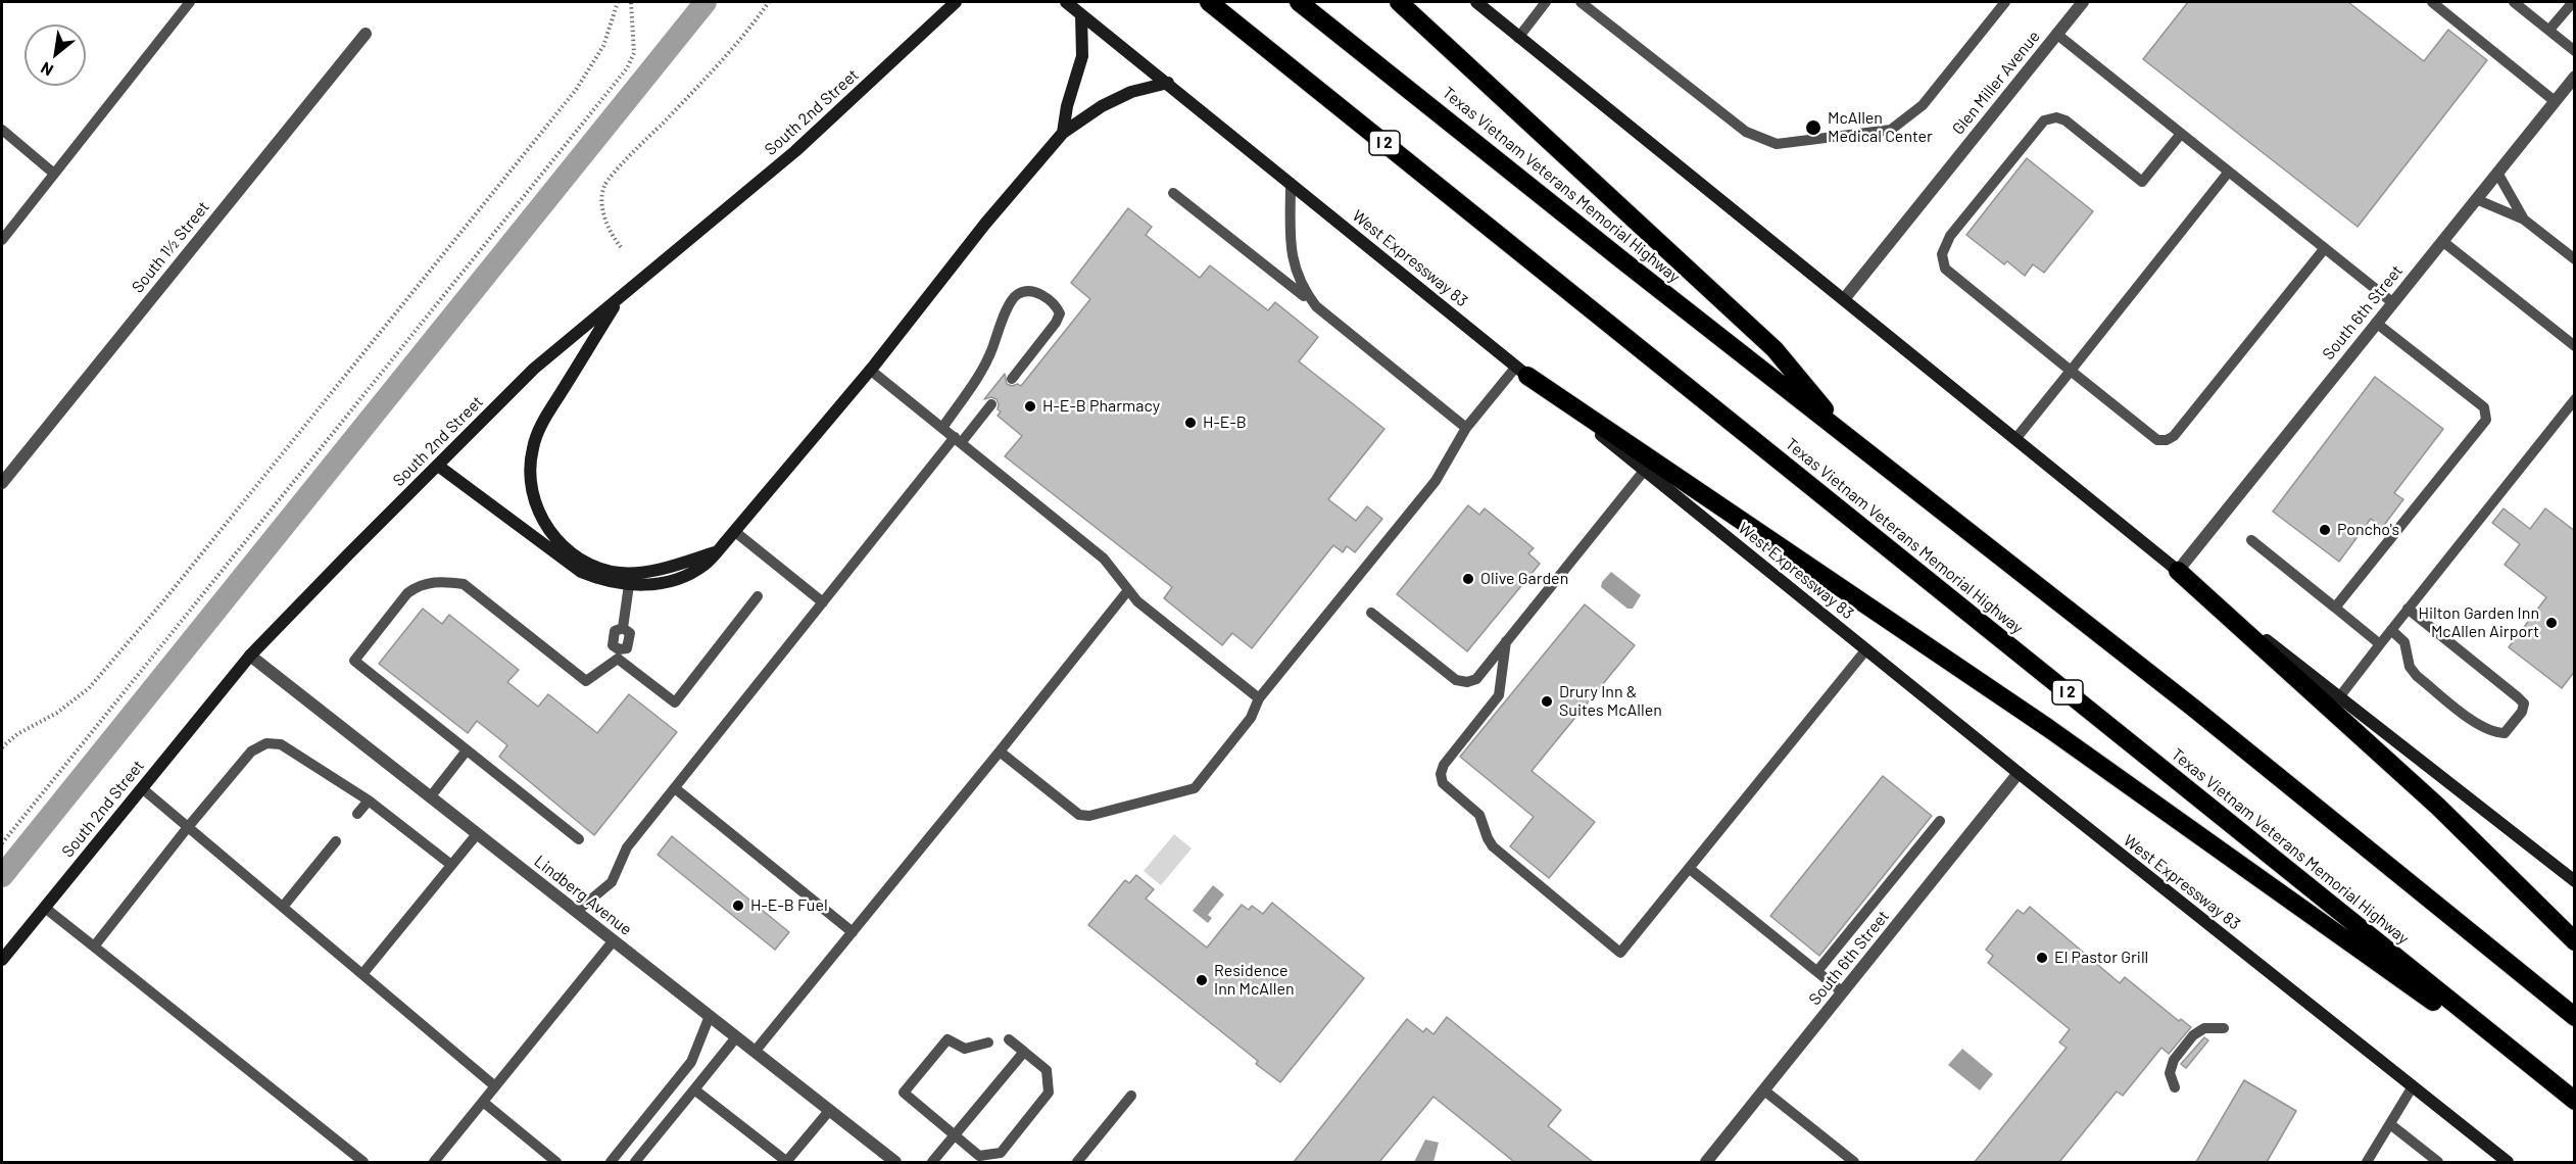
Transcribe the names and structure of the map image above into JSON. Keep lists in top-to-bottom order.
{
  "streets": {
    "highway": ["I 2", "Texas Vietnam Veterans Memorial Highway"],
    "main road": ["South 2nd Street", "West Expressway 83"],
    "street": [
      "Glen Miller Avenue",
      "South 1½ Street",
      "South 6th Street",
      "Lindberg Avenue"
    ]
  },
  "crossings": [
    ["South 2nd Street", "Lindberg Avenue"],
    ["West Expressway 83", "South 6th Street"]
  ],
  "places": [
    "McAllen Medical Center",
    "H-E-B Pharmacy",
    "H-E-B",
    "Poncho's",
    "Olive Garden",
    "Hilton Garden Inn McAllen Airport",
    "Drury Inn & Suites McAllen",
    "H-E-B Fuel",
    "El Pastor Grill",
    "Residence Inn McAllen"
  ],
  "north": "bottom left"
}
